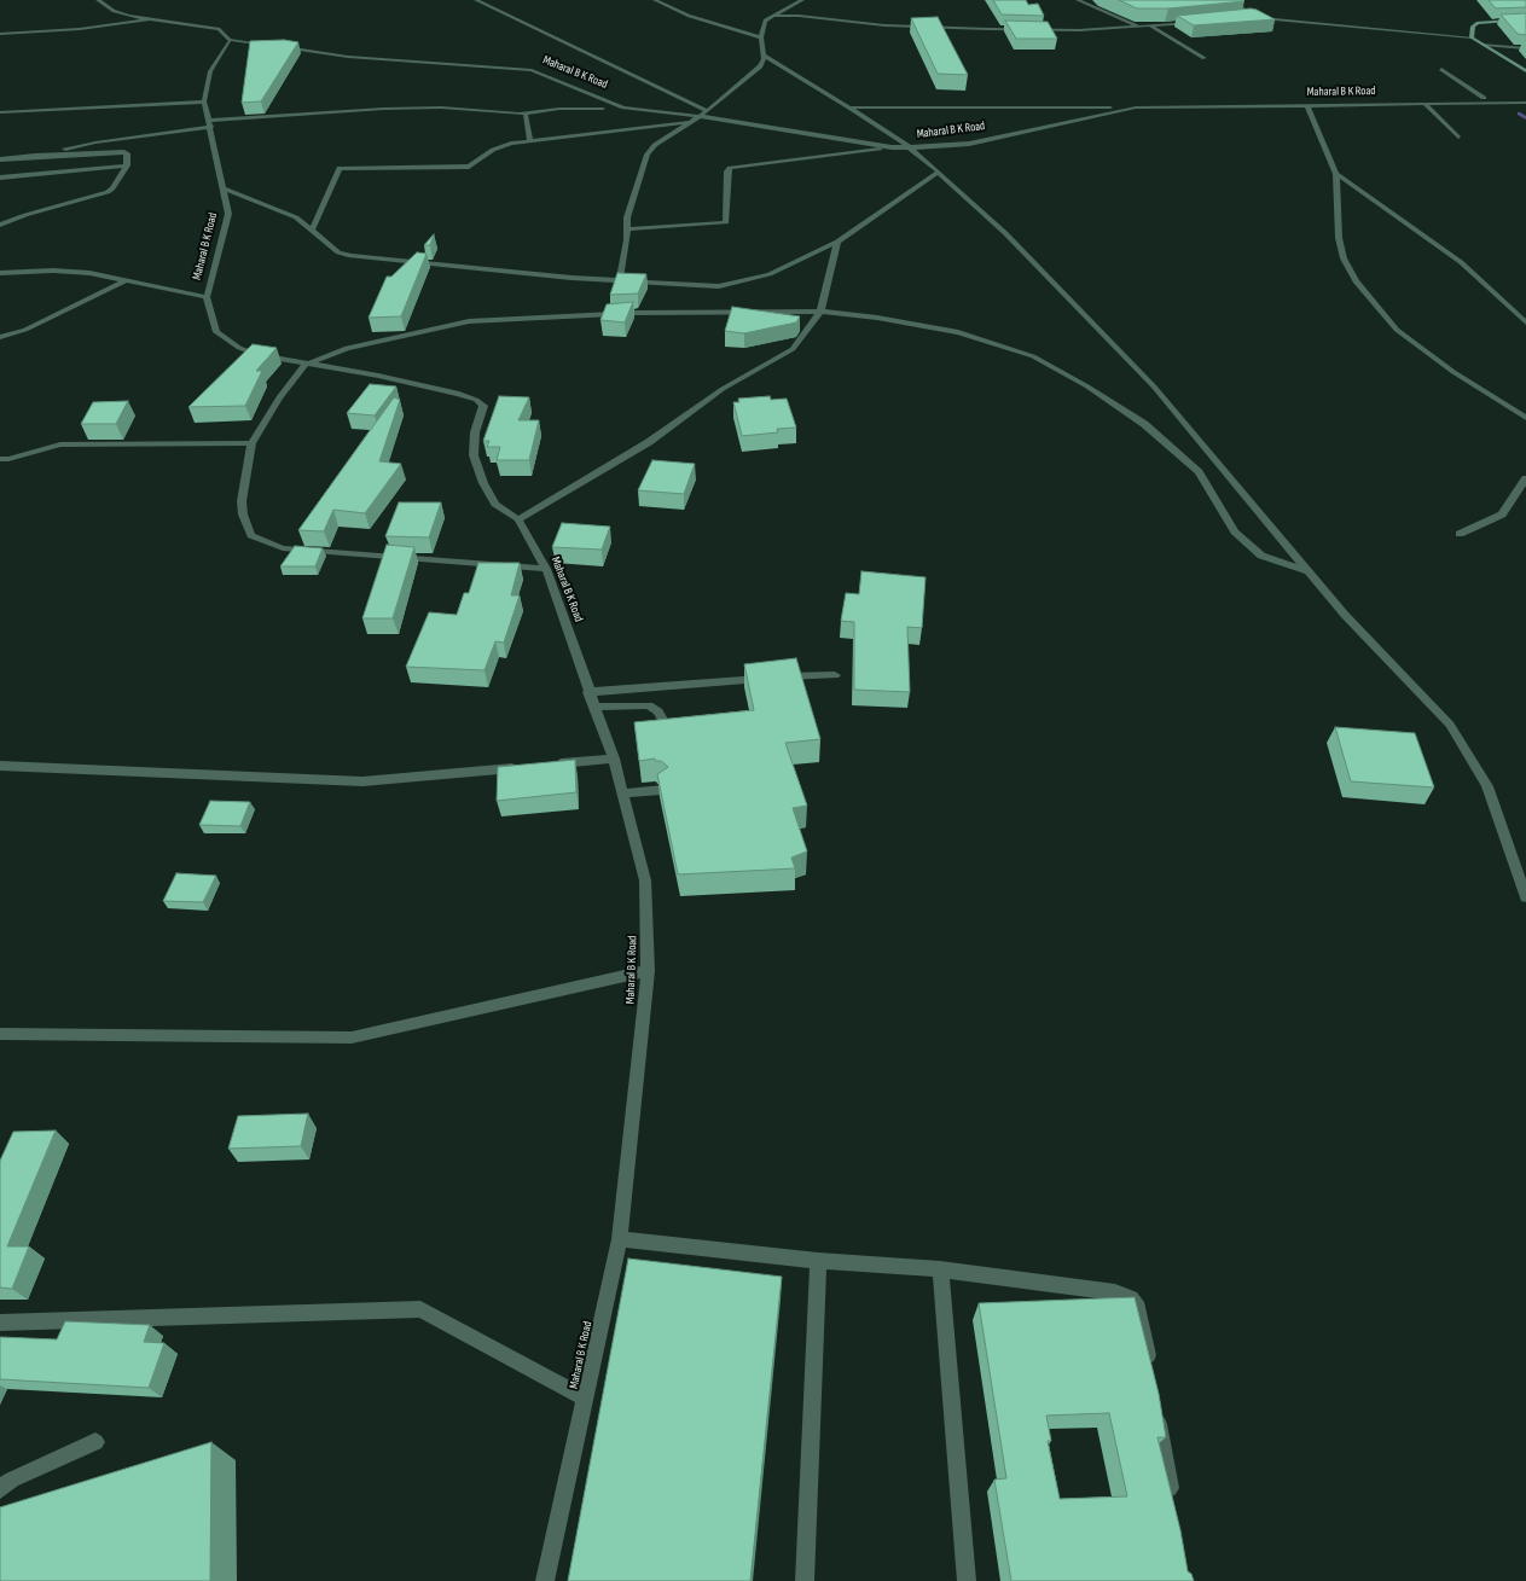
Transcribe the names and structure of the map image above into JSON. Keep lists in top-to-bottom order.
{
  "streets": {
    "street": ["Maharal B K Road"]
  }
}
